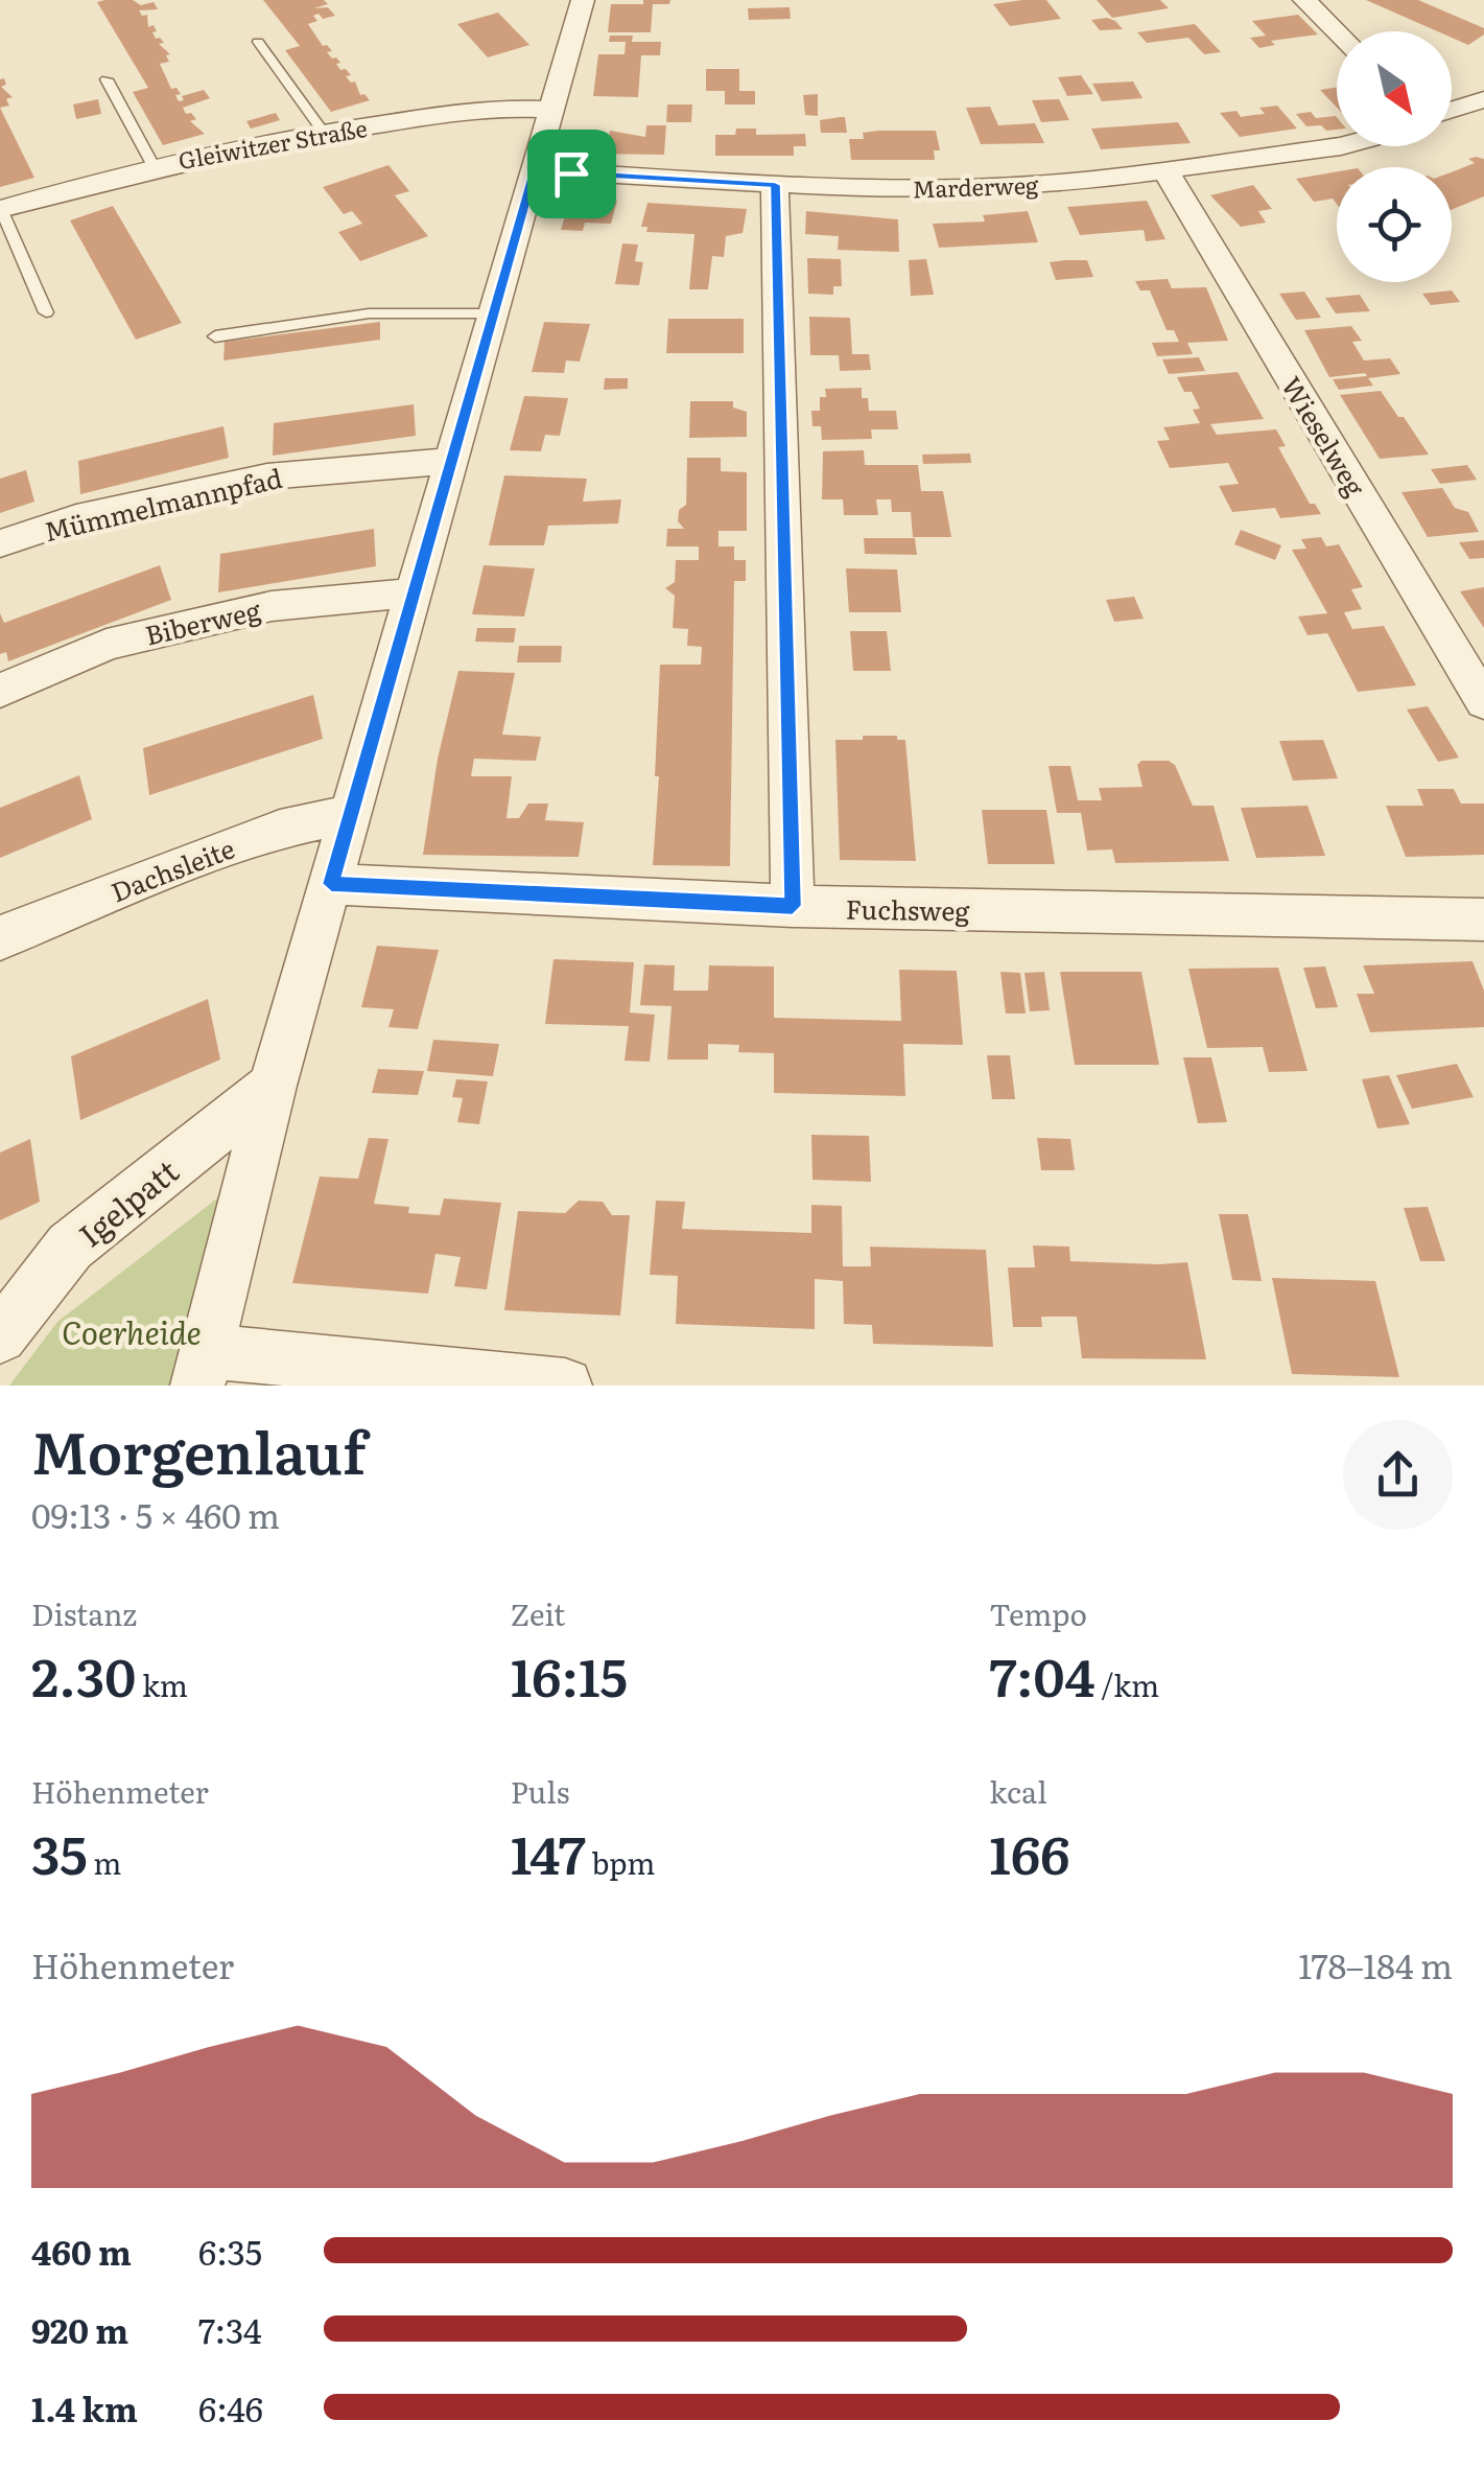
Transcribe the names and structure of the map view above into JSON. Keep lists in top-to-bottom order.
{
  "streets": {
    "street": [
      "Gleiwitzer Straße",
      "Marderweg",
      "Wieselweg",
      "Mümmelmannpfad",
      "Biberweg",
      "Dachsleite",
      "Fuchsweg",
      "Igelpatt"
    ]
  },
  "crossings": [
    ["Marderweg", "Wieselweg"]
  ],
  "parks": ["Coerheide"],
  "north": "bottom right",
  "page": {
    "heading": ["Morgenlauf", "09:13 · 5 × 460 m"],
    "stats": [
      ["Distanz", "2.30 km"],
      ["Zeit", "16:15"],
      ["Tempo", "7:04 /km"],
      ["Höhenmeter", "35 m"],
      ["Puls", "147 bpm"],
      ["kcal", "166"]
    ],
    "chart": ["Höhenmeter", "178–184 m"],
    "list": [
      {
        "name": "460 m",
        "note": "6:35"
      },
      {
        "name": "920 m",
        "note": "7:34"
      },
      {
        "name": "1.4 km",
        "note": "6:46"
      }
    ]
  }
}
